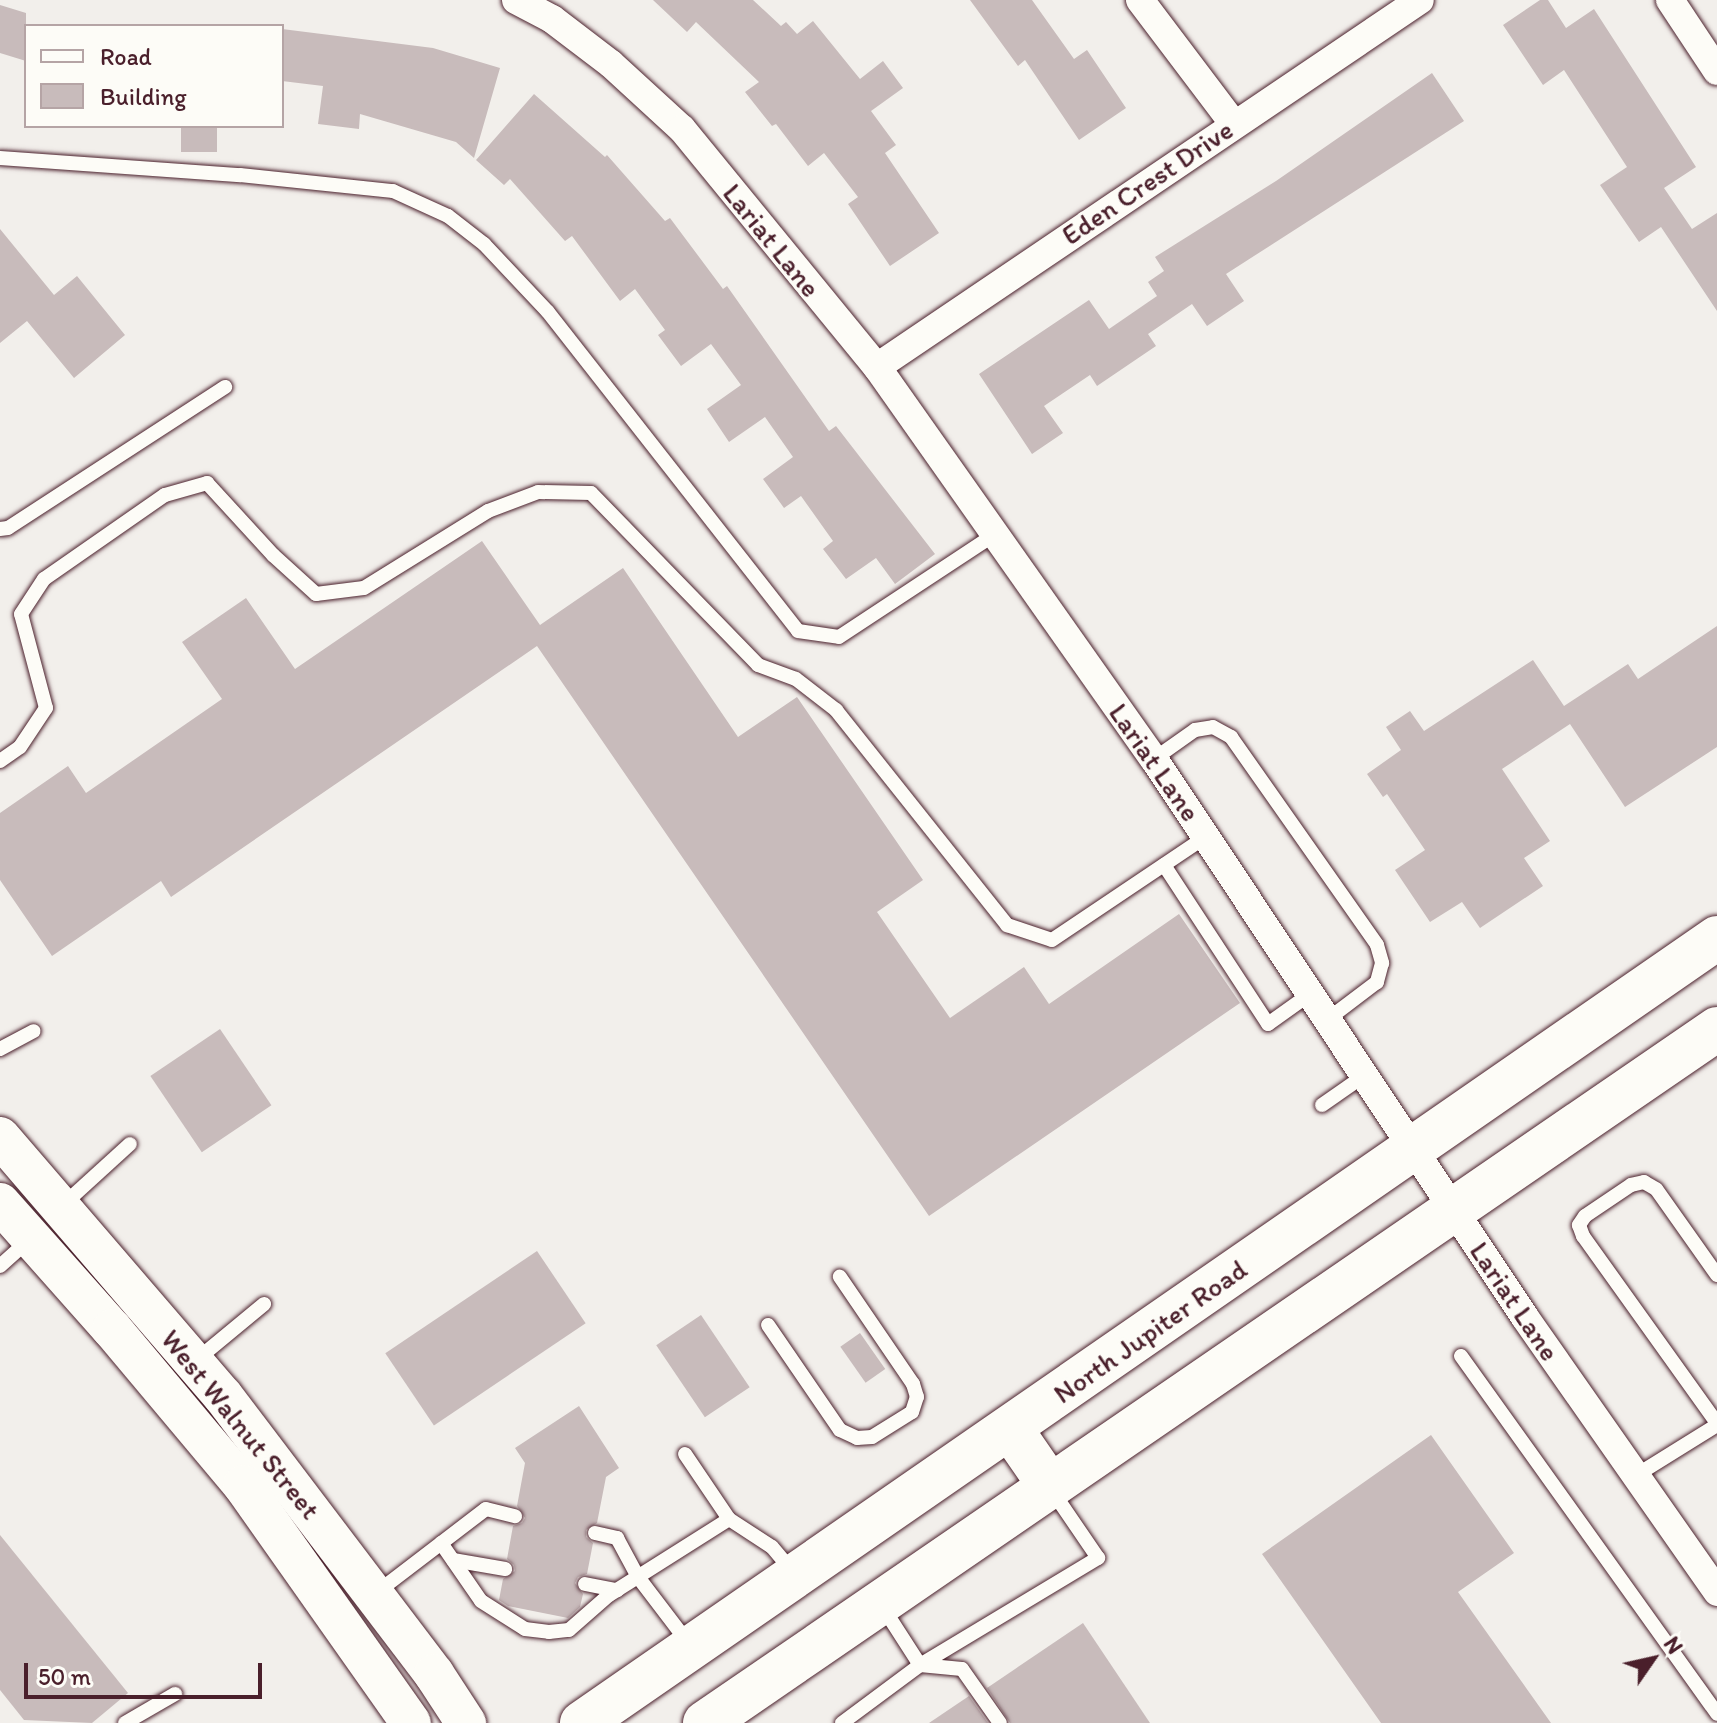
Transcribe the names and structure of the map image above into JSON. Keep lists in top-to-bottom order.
{
  "streets": {
    "main road": ["North Jupiter Road", "West Walnut Street"],
    "street": ["Eden Crest Drive", "Lariat Lane"]
  },
  "crossings": [
    ["Eden Crest Drive", "Lariat Lane"],
    ["Lariat Lane", "North Jupiter Road"]
  ],
  "legend": ["Road", "Building"],
  "scale_bar": "50 m",
  "north": "top right"
}
